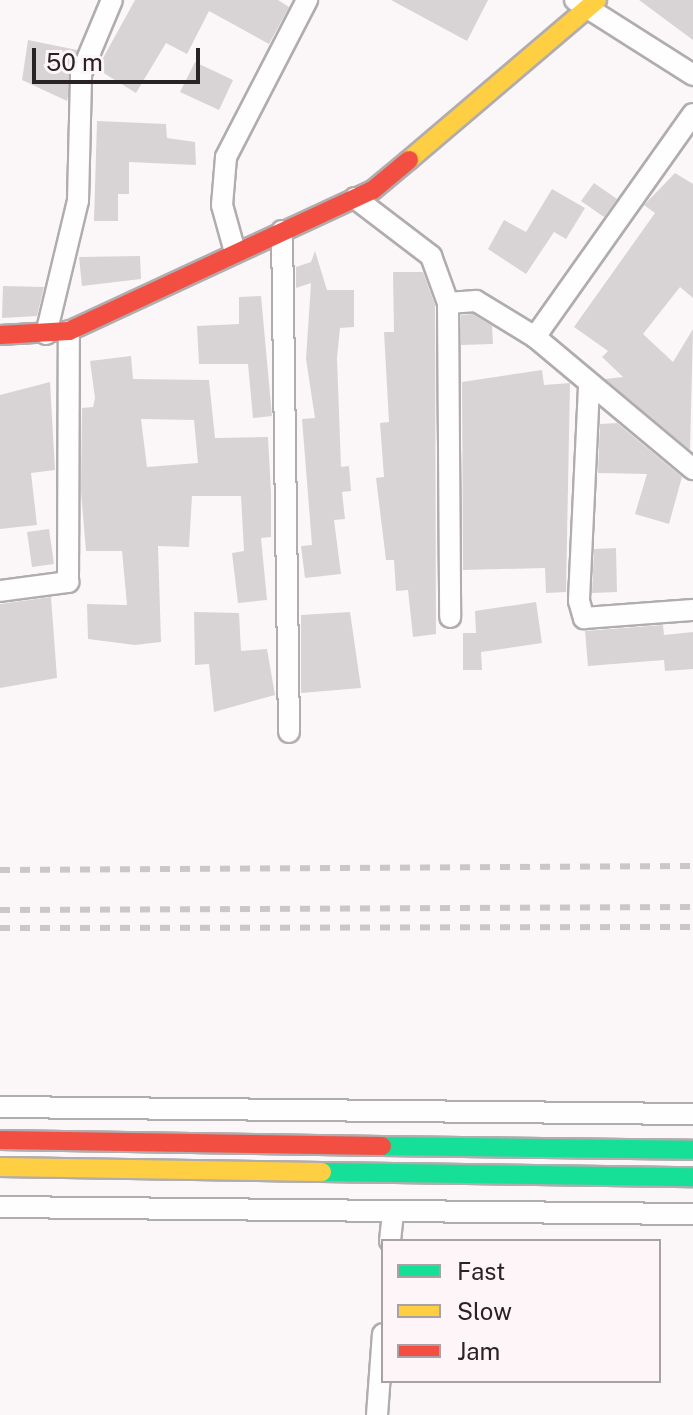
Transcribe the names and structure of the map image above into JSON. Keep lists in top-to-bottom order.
{
  "legend": ["Fast", "Slow", "Jam"],
  "scale_bar": "50 m"
}
